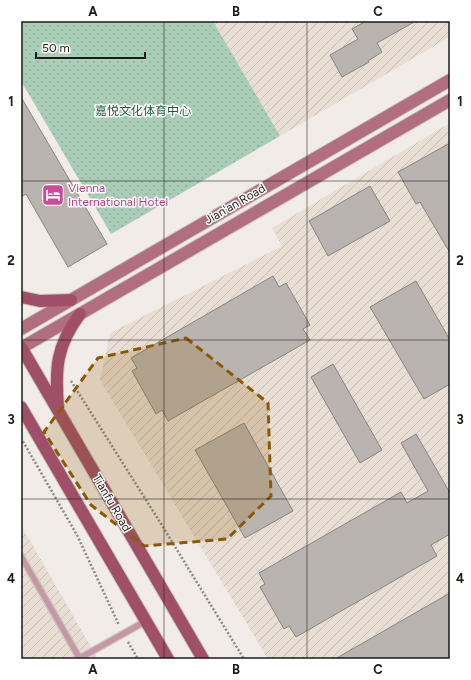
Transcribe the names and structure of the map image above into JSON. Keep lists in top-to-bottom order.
{
  "streets": {
    "main road": ["Tianfu Road"],
    "street": ["Jian'an Road"]
  },
  "crossings": [
    ["Jian'an Road", "Tianfu Road"]
  ],
  "parks": ["嘉悦文化体育中心"],
  "places": {
    "hotel": ["Vienna International Hotel"]
  },
  "scale_bar": "50 m",
  "grid": {
    "columns": ["A", "B", "C"],
    "rows": [
      "1",
      "2",
      "3",
      "4"
    ]
  }
}
